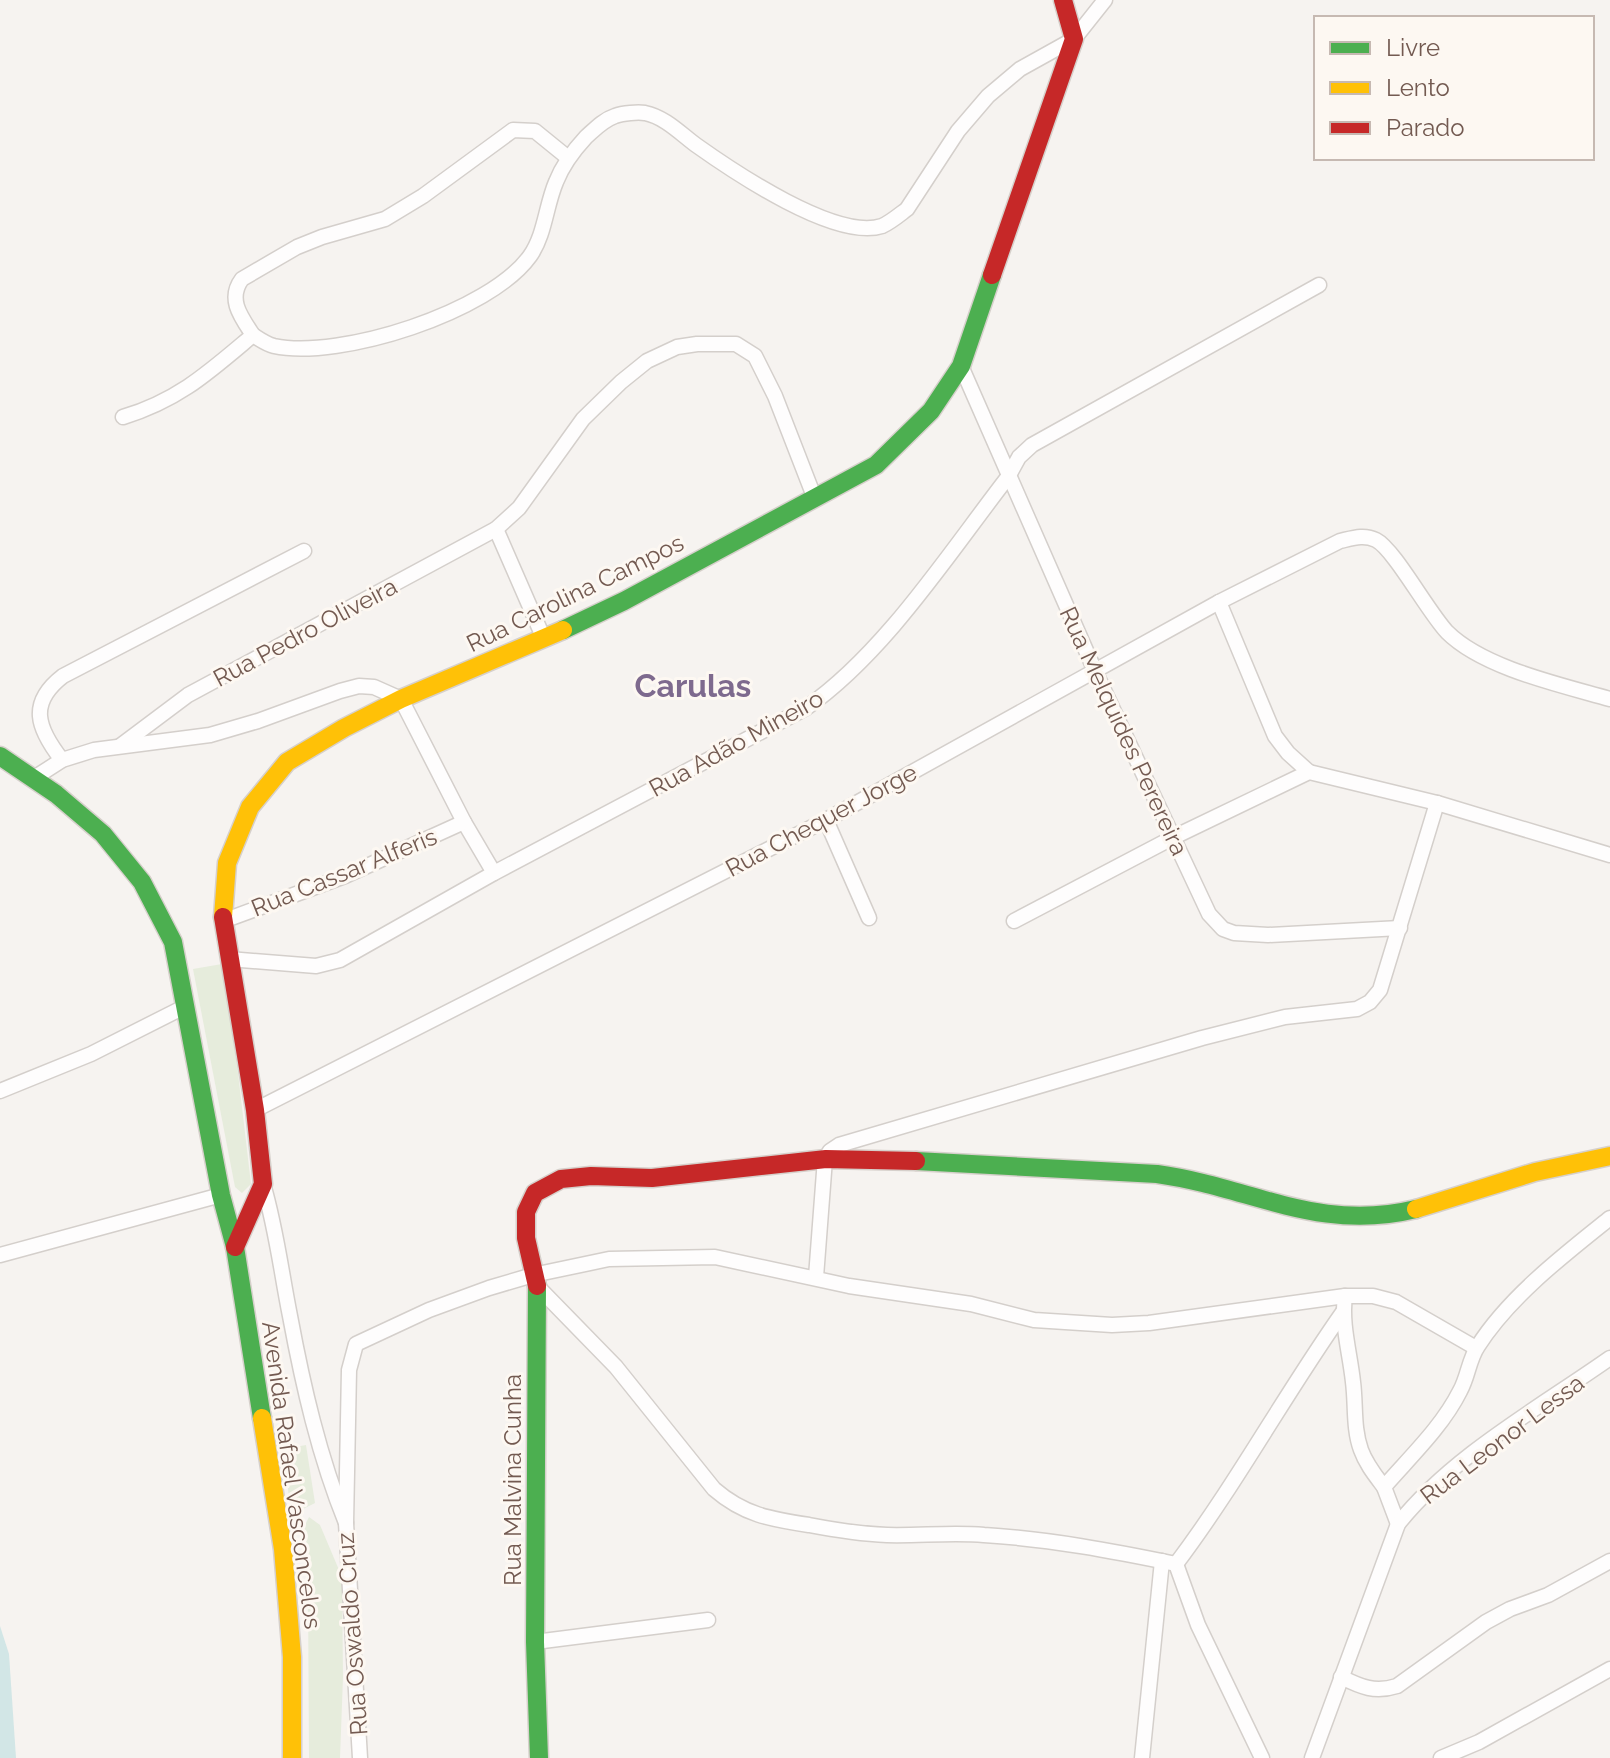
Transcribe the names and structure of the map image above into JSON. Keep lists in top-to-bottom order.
{
  "streets": {
    "street": [
      "Rua Carolina Campos",
      "Rua Pedro Oliveira",
      "Rua Melquides Perereira",
      "Rua Adão Mineiro",
      "Rua Chequer Jorge",
      "Rua Cassar Alferis",
      "Rua Leonor Lessa",
      "Avenida Rafael Vasconcelos",
      "Rua Malvina Cunha",
      "Rua Oswaldo Cruz"
    ]
  },
  "crossings": [
    ["Rua Carolina Campos", "Rua Pedro Oliveira"],
    ["Rua Carolina Campos", "Rua Melquides Perereira"],
    ["Rua Carolina Campos", "Rua Adão Mineiro"],
    ["Rua Carolina Campos", "Rua Chequer Jorge"],
    ["Rua Carolina Campos", "Rua Cassar Alferis"],
    ["Rua Carolina Campos", "Rua Oswaldo Cruz"],
    ["Rua Melquides Perereira", "Rua Adão Mineiro"],
    ["Rua Melquides Perereira", "Rua Chequer Jorge"]
  ],
  "districts": ["Carulas"],
  "legend": ["Livre", "Lento", "Parado"]
}
